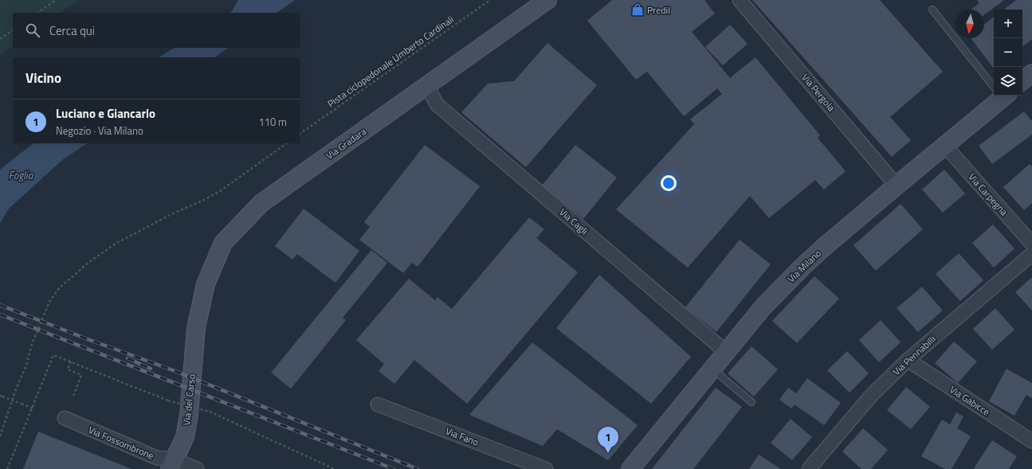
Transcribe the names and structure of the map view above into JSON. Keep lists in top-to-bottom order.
{
  "streets": {
    "street": [
      "Via Pergola",
      "Via Gradara",
      "Via Carpegna",
      "Via Cagli",
      "Via Milano",
      "Via Pennabilli",
      "Via del Carso",
      "Via Gabicce",
      "Via Fano",
      "Via Fossombrone"
    ],
    "path": ["Pista ciclopedonale Umberto Cardinali"]
  },
  "crossings": [
    ["Via Pergola", "Via Milano"],
    ["Via Gradara", "Via Cagli"],
    ["Via Gradara", "Via del Carso"],
    ["Via Carpegna", "Via Milano"],
    ["Via Cagli", "Via Milano"],
    ["Via Pennabilli", "Via Gabicce"],
    ["Via del Carso", "Via Fossombrone"]
  ],
  "water": ["Foglia"],
  "places": {
    "shop": ["Predil"]
  },
  "north": "bottom",
  "page": {
    "map_buttons": ["+", "−"],
    "search": "Cerca qui",
    "heading": "Vicino",
    "list": [
      {
        "mark": "1",
        "name": "Luciano e Giancarlo",
        "note": "Negozio · Via Milano",
        "value": "110 m"
      }
    ],
    "pins": "1"
  }
}
